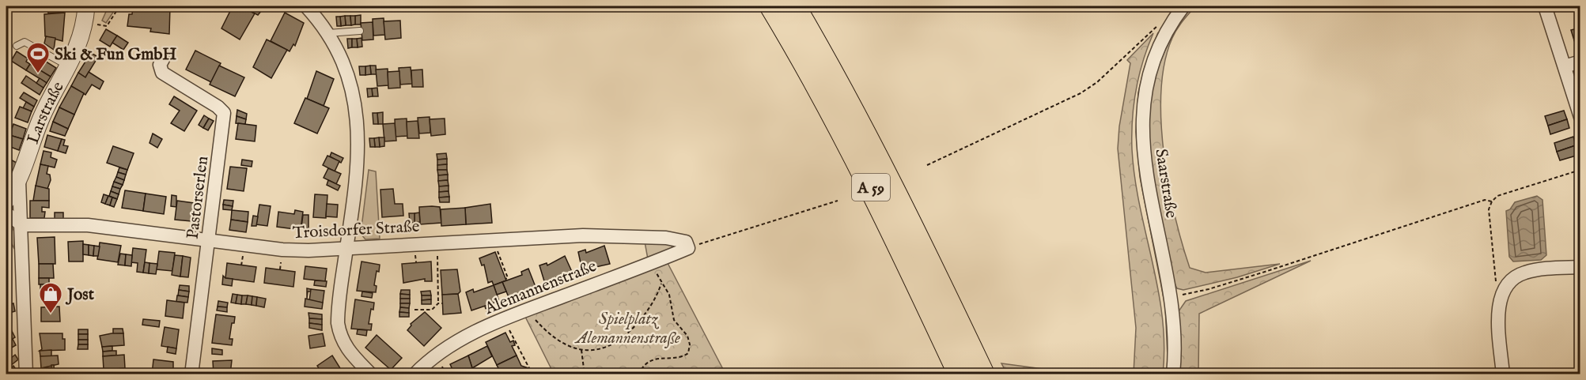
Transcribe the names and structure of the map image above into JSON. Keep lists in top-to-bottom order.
{
  "streets": {
    "highway": ["A 59"],
    "street": [
      "Larstraße",
      "Saarstraße",
      "Pastorserlen",
      "Troisdorfer Straße",
      "Alemannenstraße"
    ]
  },
  "crossings": [
    ["Larstraße", "Troisdorfer Straße"],
    ["Pastorserlen", "Troisdorfer Straße"],
    ["Troisdorfer Straße", "Alemannenstraße"]
  ],
  "parks": ["Spielplatz Alemannenstraße"],
  "places": {
    "sports": ["Ski & Fun GmbH"],
    "shop": ["Jost"]
  }
}
